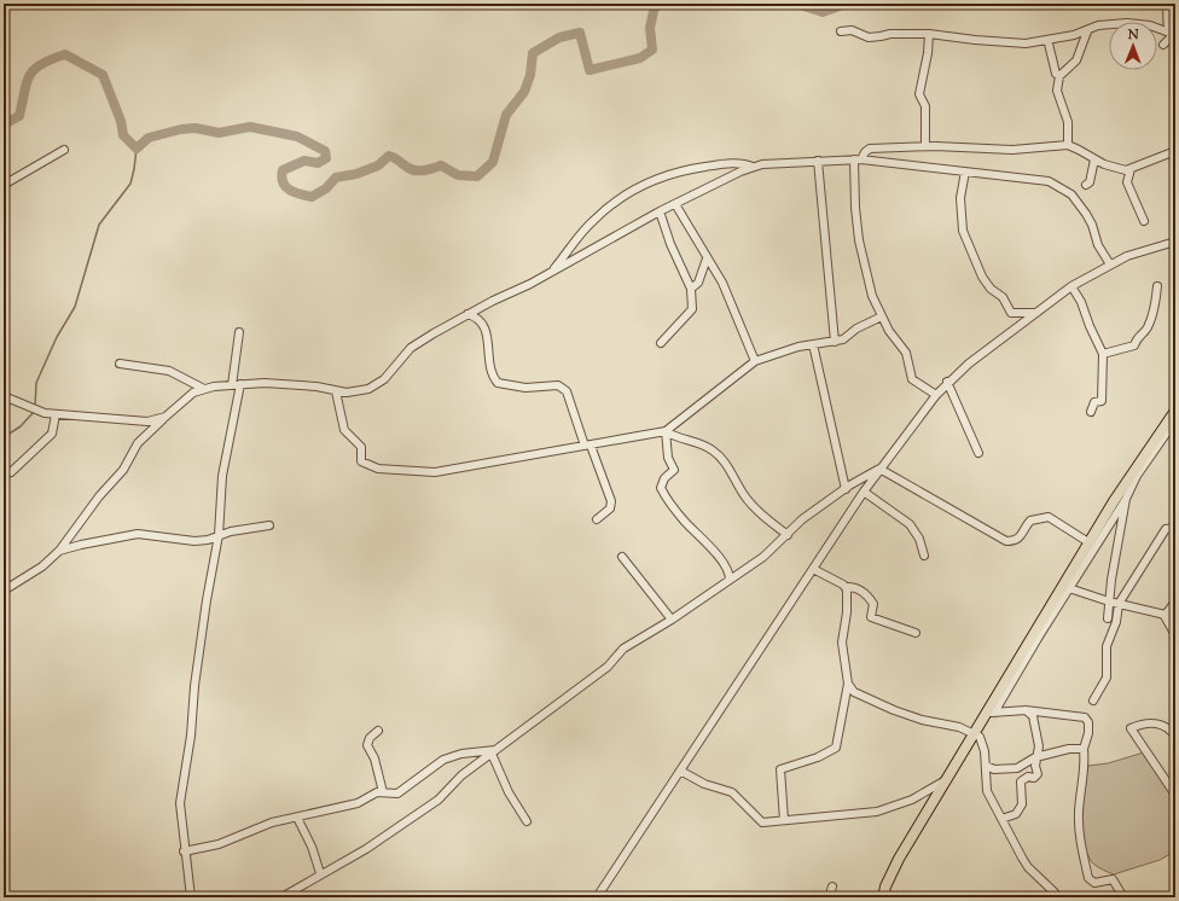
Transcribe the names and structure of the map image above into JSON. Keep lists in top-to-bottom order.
{
  "north": "top"
}
